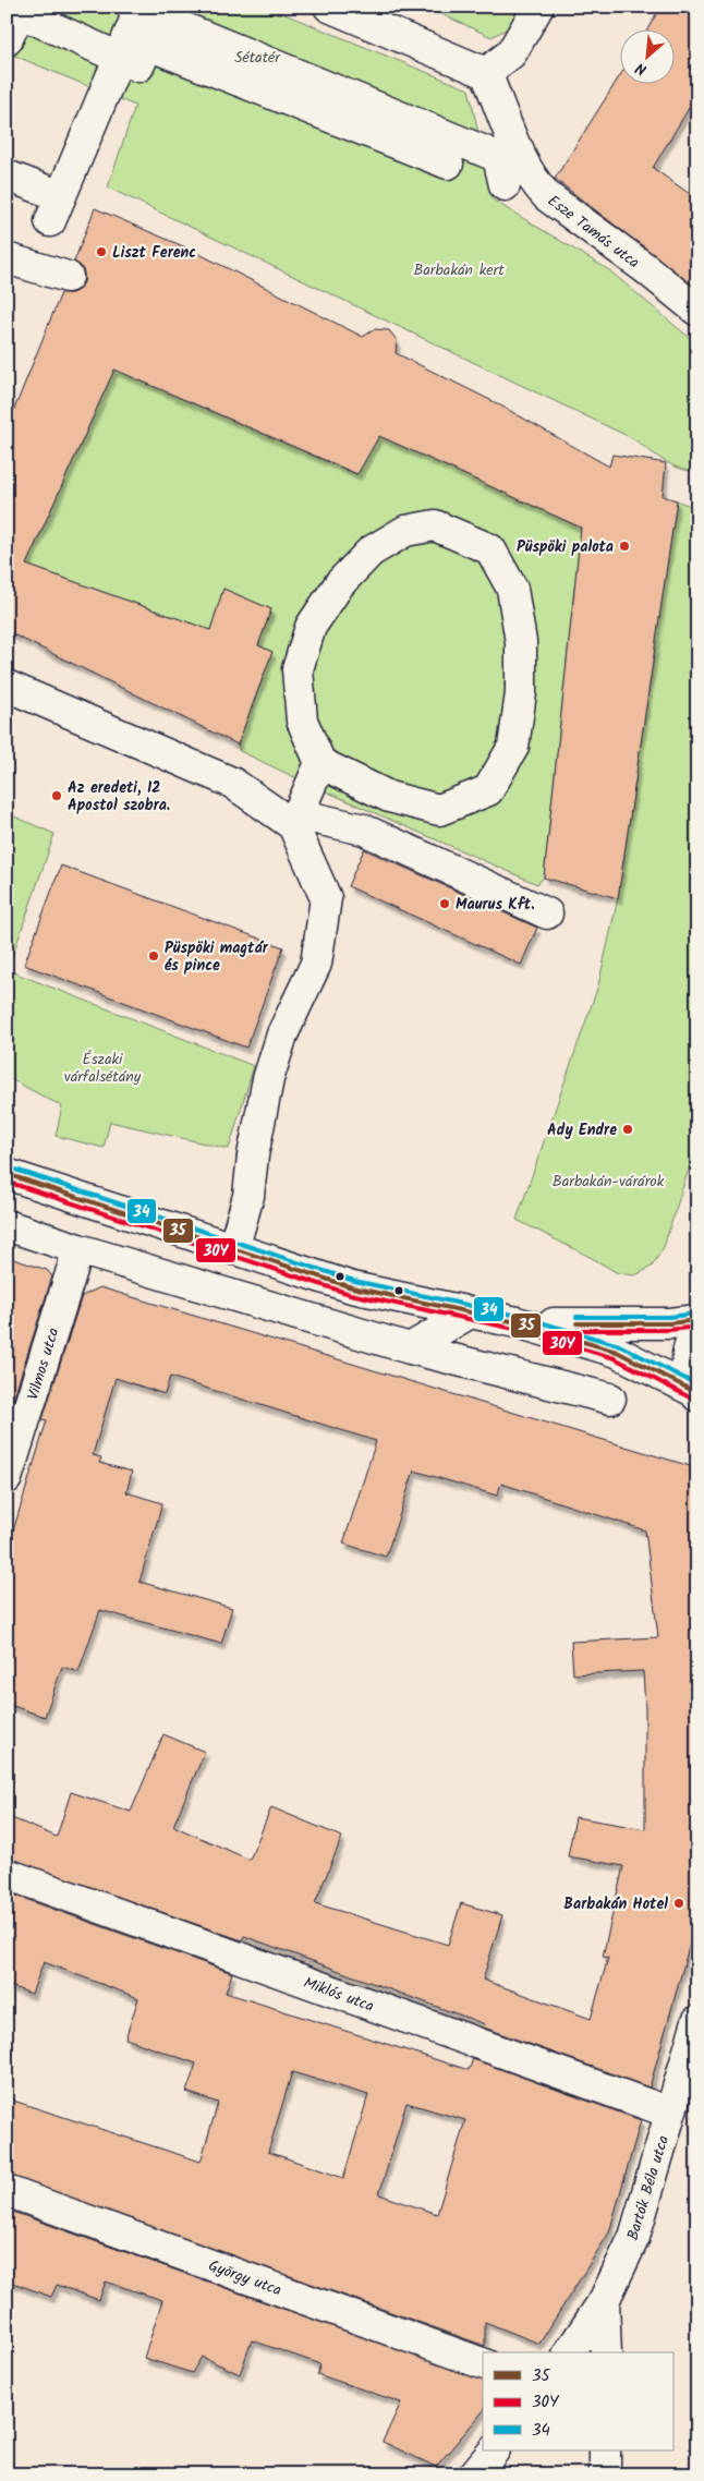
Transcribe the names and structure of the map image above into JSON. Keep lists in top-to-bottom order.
{
  "streets": {
    "street": [
      "Esze Tamás utca",
      "Vilmos utca",
      "Miklós utca",
      "Bartók Béla utca",
      "György utca"
    ]
  },
  "crossings": [
    ["Miklós utca", "Bartók Béla utca"]
  ],
  "parks": [
    "Sétatér",
    "Barbakán kert",
    "Északi várfalsétány",
    "Barbakán-várárok"
  ],
  "places": [
    "Liszt Ferenc",
    "Püspöki palota",
    "Az eredeti, 12 Apostol szobra.",
    "Maurus Kft.",
    "Püspöki magtár és pince",
    "Ady Endre",
    "Barbakán Hotel"
  ],
  "lines": ["transit line 34", "transit line 35", "transit line 30Y"],
  "legend": ["35", "30Y", "34"],
  "north": "bottom left"
}
